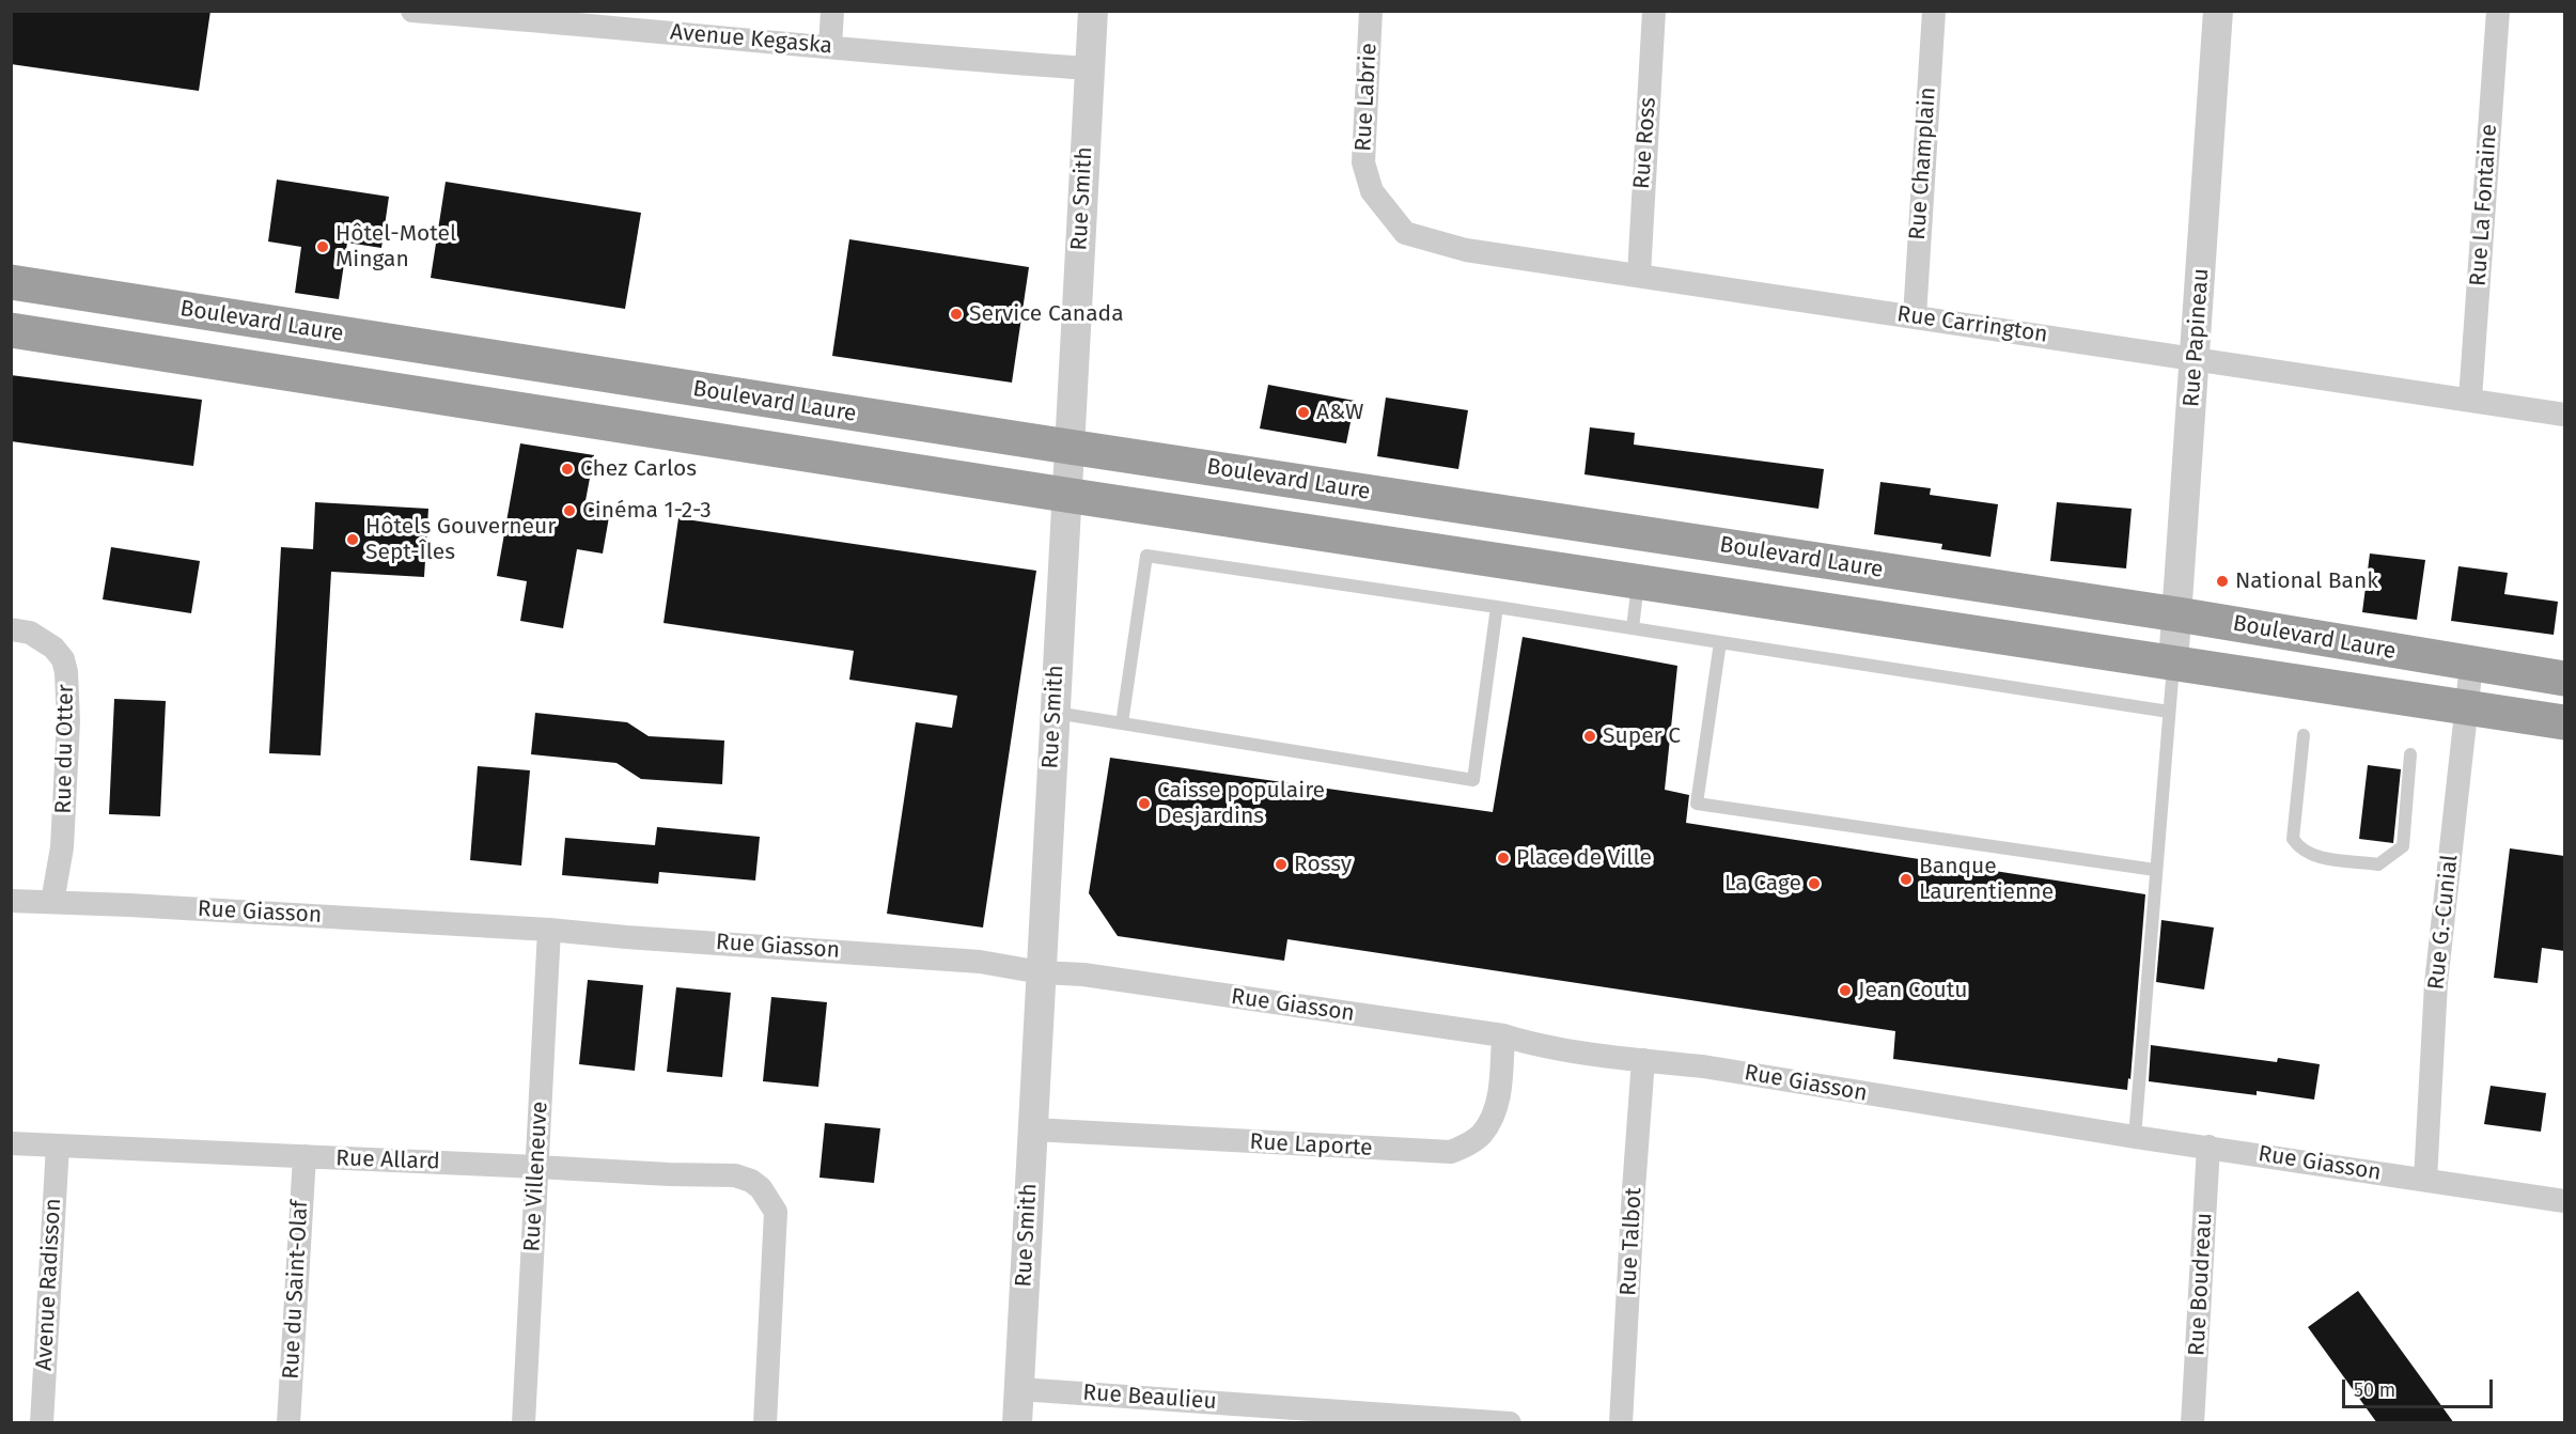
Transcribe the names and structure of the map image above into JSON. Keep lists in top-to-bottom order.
{
  "streets": {
    "highway": ["Boulevard Laure"],
    "street": [
      "Avenue Kegaska",
      "Rue Labrie",
      "Rue Ross",
      "Rue Champlain",
      "Rue Smith",
      "Rue La Fontaine",
      "Rue Carrington",
      "Rue Papineau",
      "Rue du Otter",
      "Rue Giasson",
      "Rue G.-Cunial",
      "Rue Laporte",
      "Rue Allard",
      "Rue Villeneuve",
      "Rue Talbot",
      "Avenue Radisson",
      "Rue Boudreau",
      "Rue du Saint-Olaf",
      "Rue Beaulieu"
    ]
  },
  "crossings": [
    ["Avenue Kegaska", "Rue Smith"],
    ["Rue Labrie", "Rue Carrington"],
    ["Rue Ross", "Rue Carrington"],
    ["Rue Champlain", "Rue Carrington"],
    ["Rue Smith", "Boulevard Laure"],
    ["Rue Smith", "Rue Giasson"],
    ["Rue Smith", "Rue Laporte"],
    ["Rue Smith", "Rue Beaulieu"],
    ["Rue La Fontaine", "Rue Carrington"],
    ["Boulevard Laure", "Rue Papineau"],
    ["Boulevard Laure", "Rue G.-Cunial"],
    ["Rue Carrington", "Rue Papineau"],
    ["Rue du Otter", "Rue Giasson"],
    ["Rue Giasson", "Rue G.-Cunial"],
    ["Rue Giasson", "Rue Laporte"],
    ["Rue Giasson", "Rue Villeneuve"],
    ["Rue Giasson", "Rue Talbot"],
    ["Rue Giasson", "Rue Boudreau"],
    ["Rue Allard", "Rue Villeneuve"],
    ["Rue Allard", "Avenue Radisson"],
    ["Rue Allard", "Rue du Saint-Olaf"]
  ],
  "places": [
    "Hôtel-Motel Mingan",
    "Service Canada",
    "A&W",
    "Chez Carlos",
    "Cinéma 1-2-3",
    "Hôtels Gouverneur Sept-Îles",
    "National Bank",
    "Super C",
    "Caisse populaire Desjardins",
    "Place de Ville",
    "Rossy",
    "Banque Laurentienne",
    "La Cage",
    "Jean Coutu"
  ],
  "scale_bar": "50 m"
}
